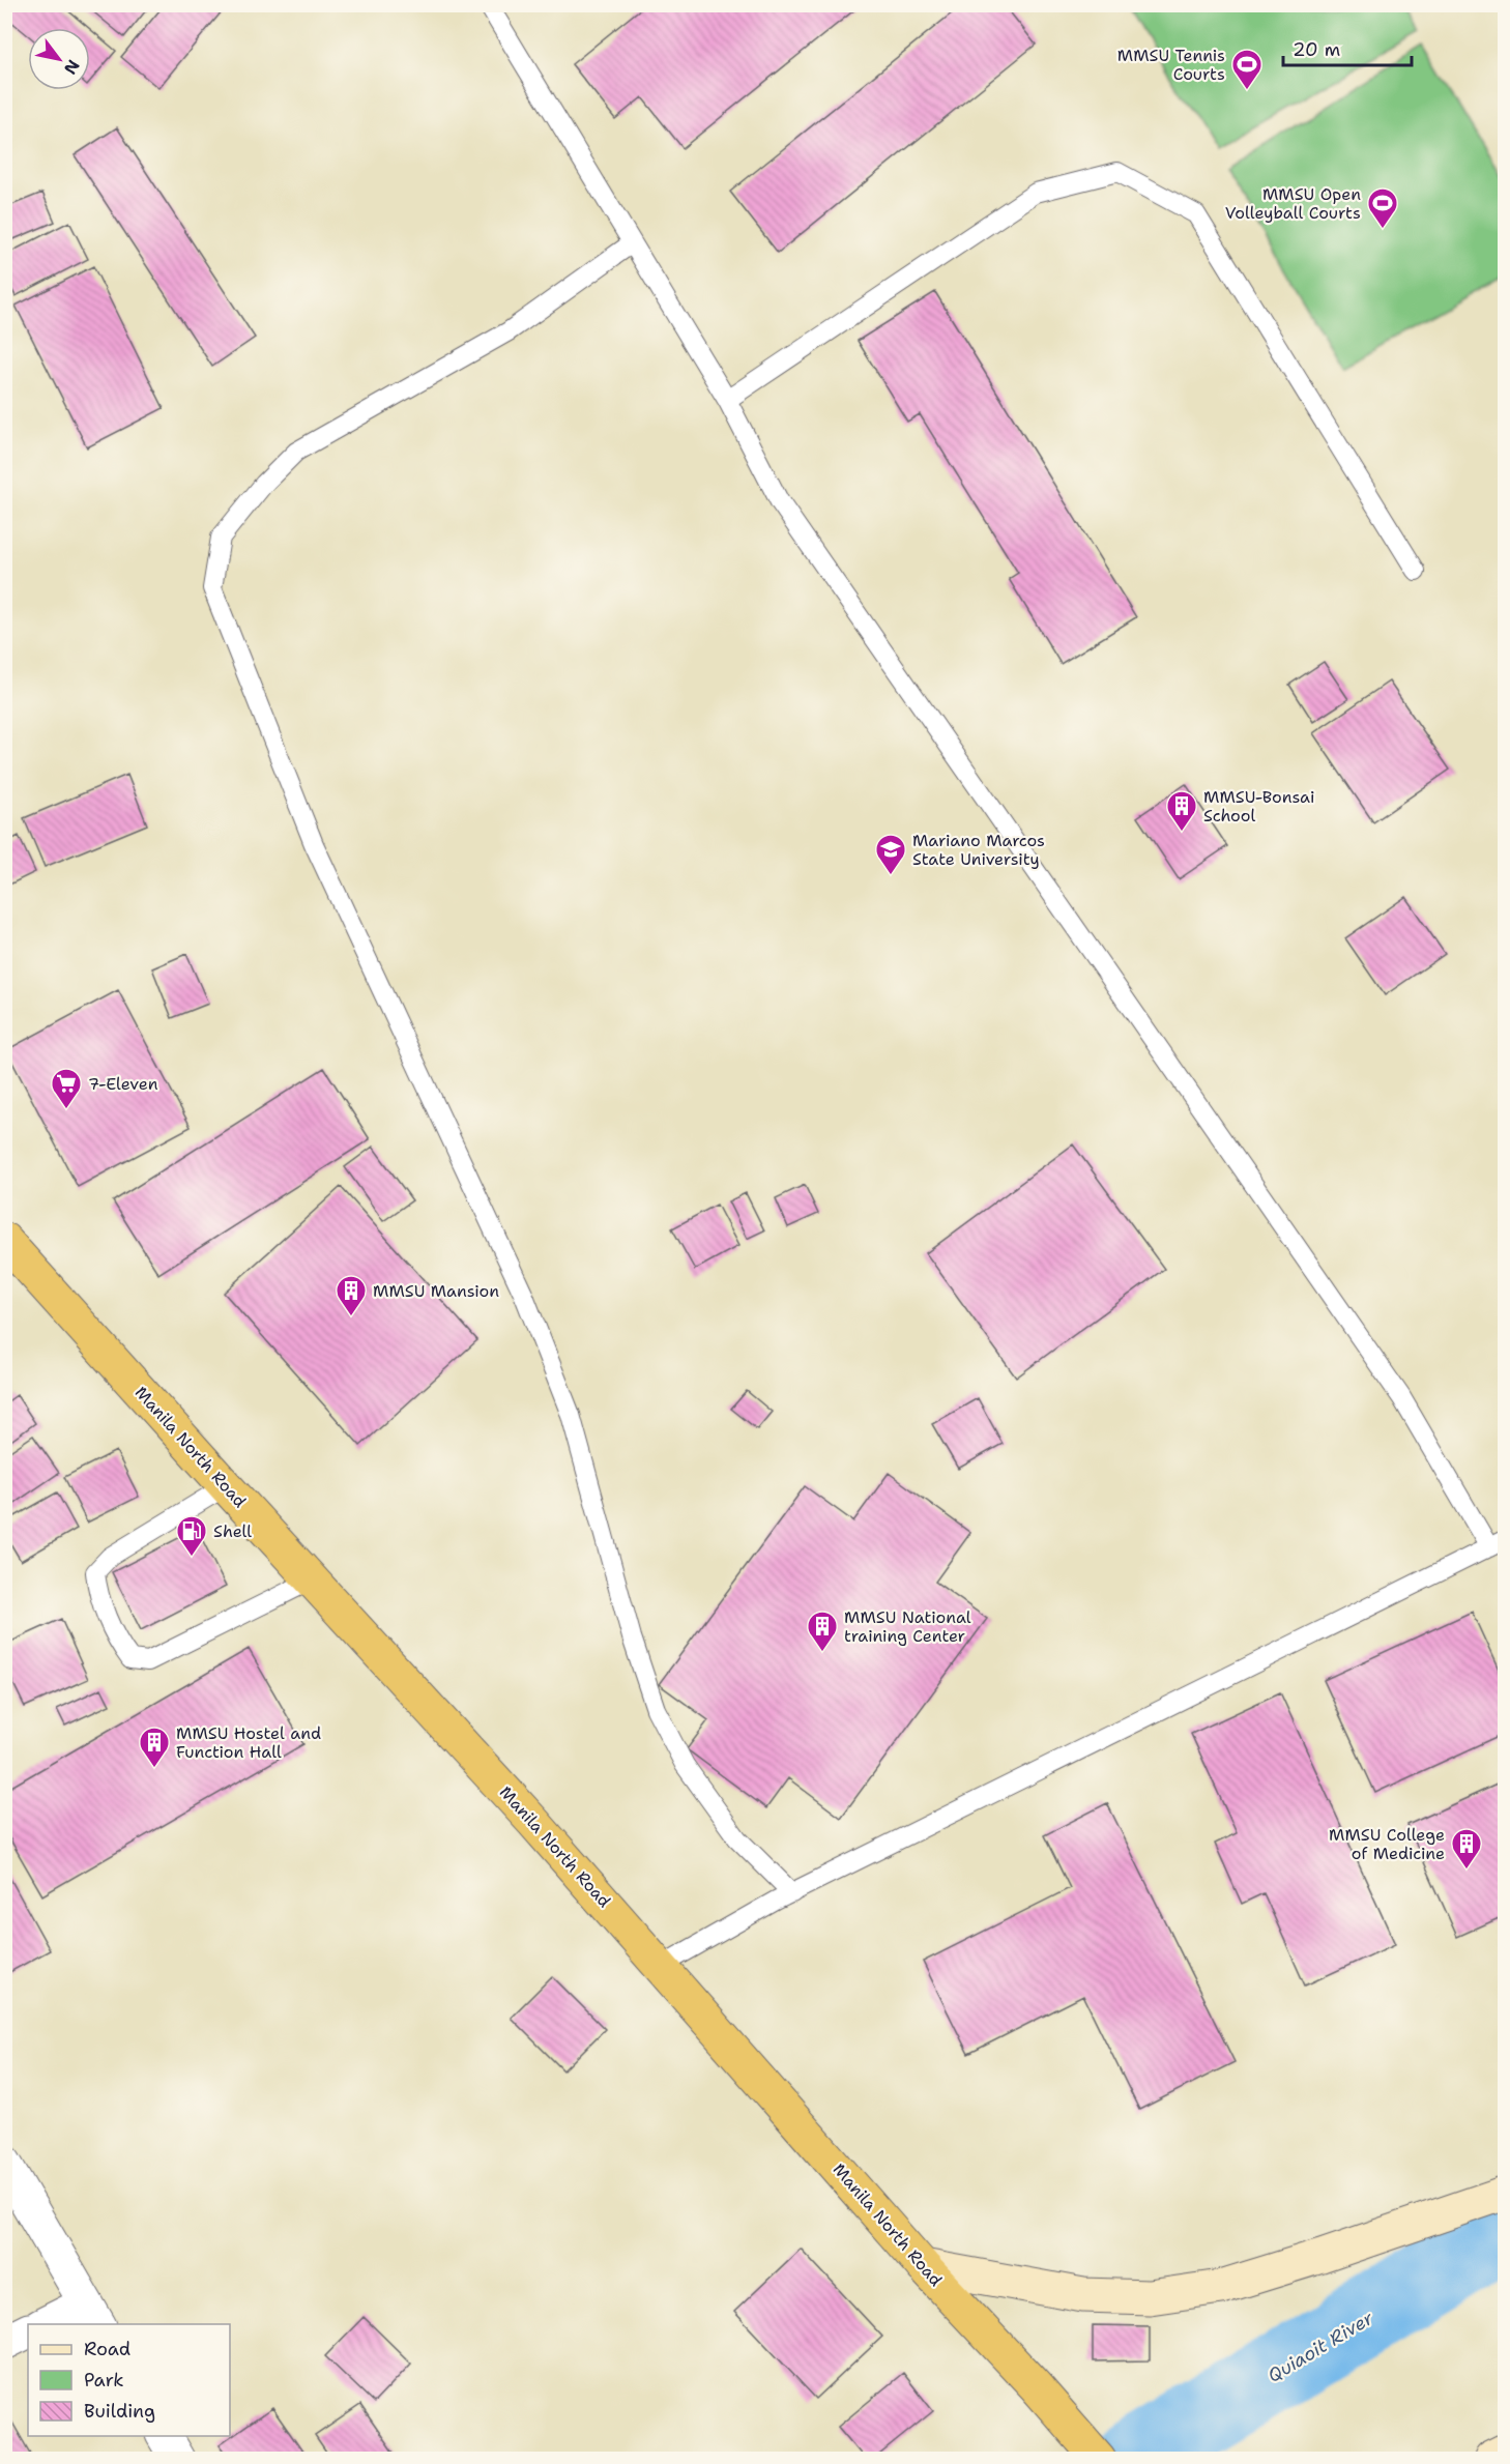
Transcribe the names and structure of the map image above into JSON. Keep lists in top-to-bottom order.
{
  "streets": {
    "highway": ["Manila North Road"]
  },
  "water": ["Quiaoit River"],
  "places": {
    "sports": ["MMSU Tennis Courts", "MMSU Open Volleyball Courts"],
    "building": [
      "MMSU-Bonsai School",
      "MMSU Mansion",
      "MMSU National training Center",
      "MMSU Hostel and Function Hall",
      "MMSU College of Medicine"
    ],
    "school or university": ["Mariano Marcos State University"],
    "supermarket": ["7-Eleven"],
    "fuel station": ["Shell"]
  },
  "legend": ["Road", "Park", "Building"],
  "scale_bar": "20 m",
  "north": "bottom right"
}
